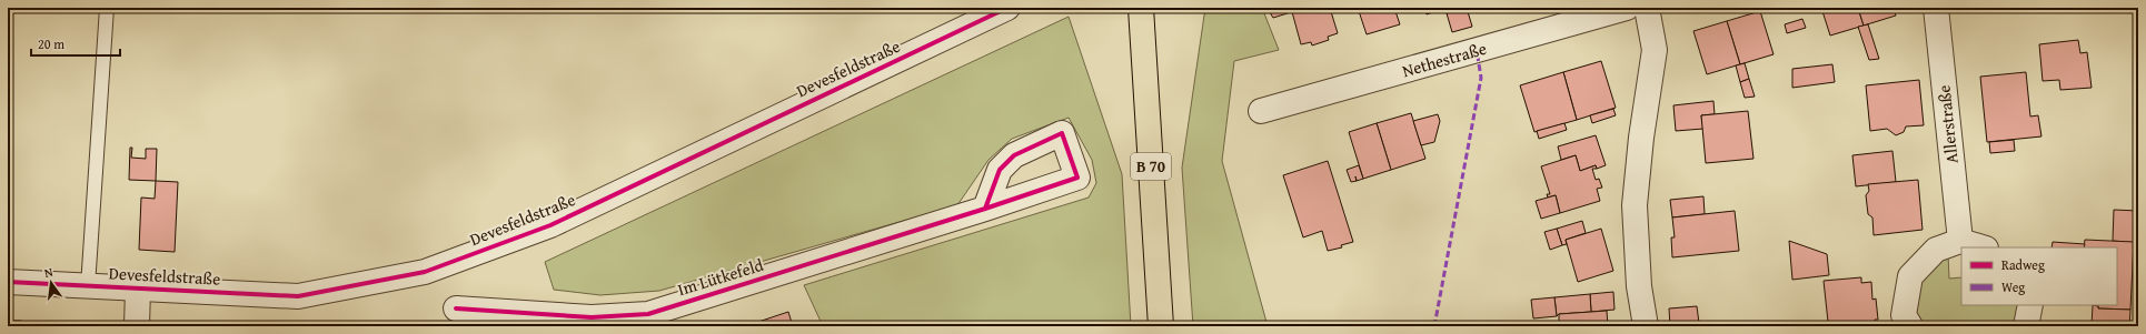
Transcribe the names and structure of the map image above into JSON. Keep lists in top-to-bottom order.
{
  "streets": {
    "highway": ["B 70"],
    "street": [
      "Nethestraße",
      "Devesfeldstraße",
      "Allerstraße",
      "Im Lütkefeld"
    ]
  },
  "legend": ["Radweg", "Weg"],
  "scale_bar": "20 m",
  "north": "top"
}
